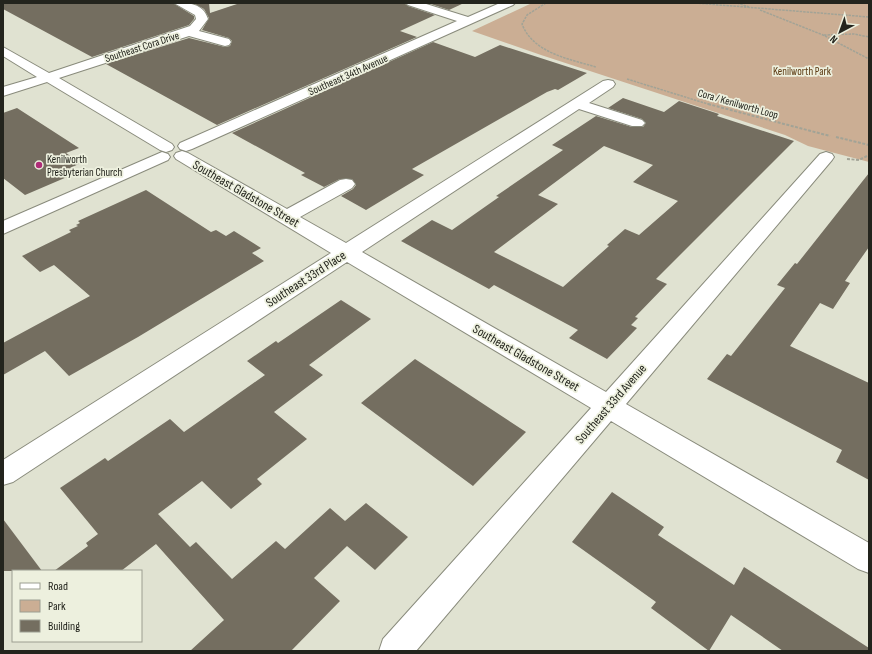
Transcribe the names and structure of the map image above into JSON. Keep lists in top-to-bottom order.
{
  "streets": {
    "street": [
      "Southeast Cora Drive",
      "Southeast 34th Avenue",
      "Southeast Gladstone Street",
      "Southeast 33rd Place",
      "Southeast 33rd Avenue"
    ],
    "path": ["Cora / Kenilworth Loop"]
  },
  "crossings": [
    ["Southeast Cora Drive", "Southeast Gladstone Street"],
    ["Southeast 34th Avenue", "Southeast Gladstone Street"],
    ["Cora / Kenilworth Loop", "Southeast 33rd Place"],
    ["Southeast Gladstone Street", "Southeast 33rd Place"],
    ["Southeast Gladstone Street", "Southeast 33rd Avenue"]
  ],
  "parks": ["Kenilworth Park"],
  "places": ["Kenilworth Presbyterian Church"],
  "legend": ["Road", "Park", "Building"],
  "north": "bottom left"
}
